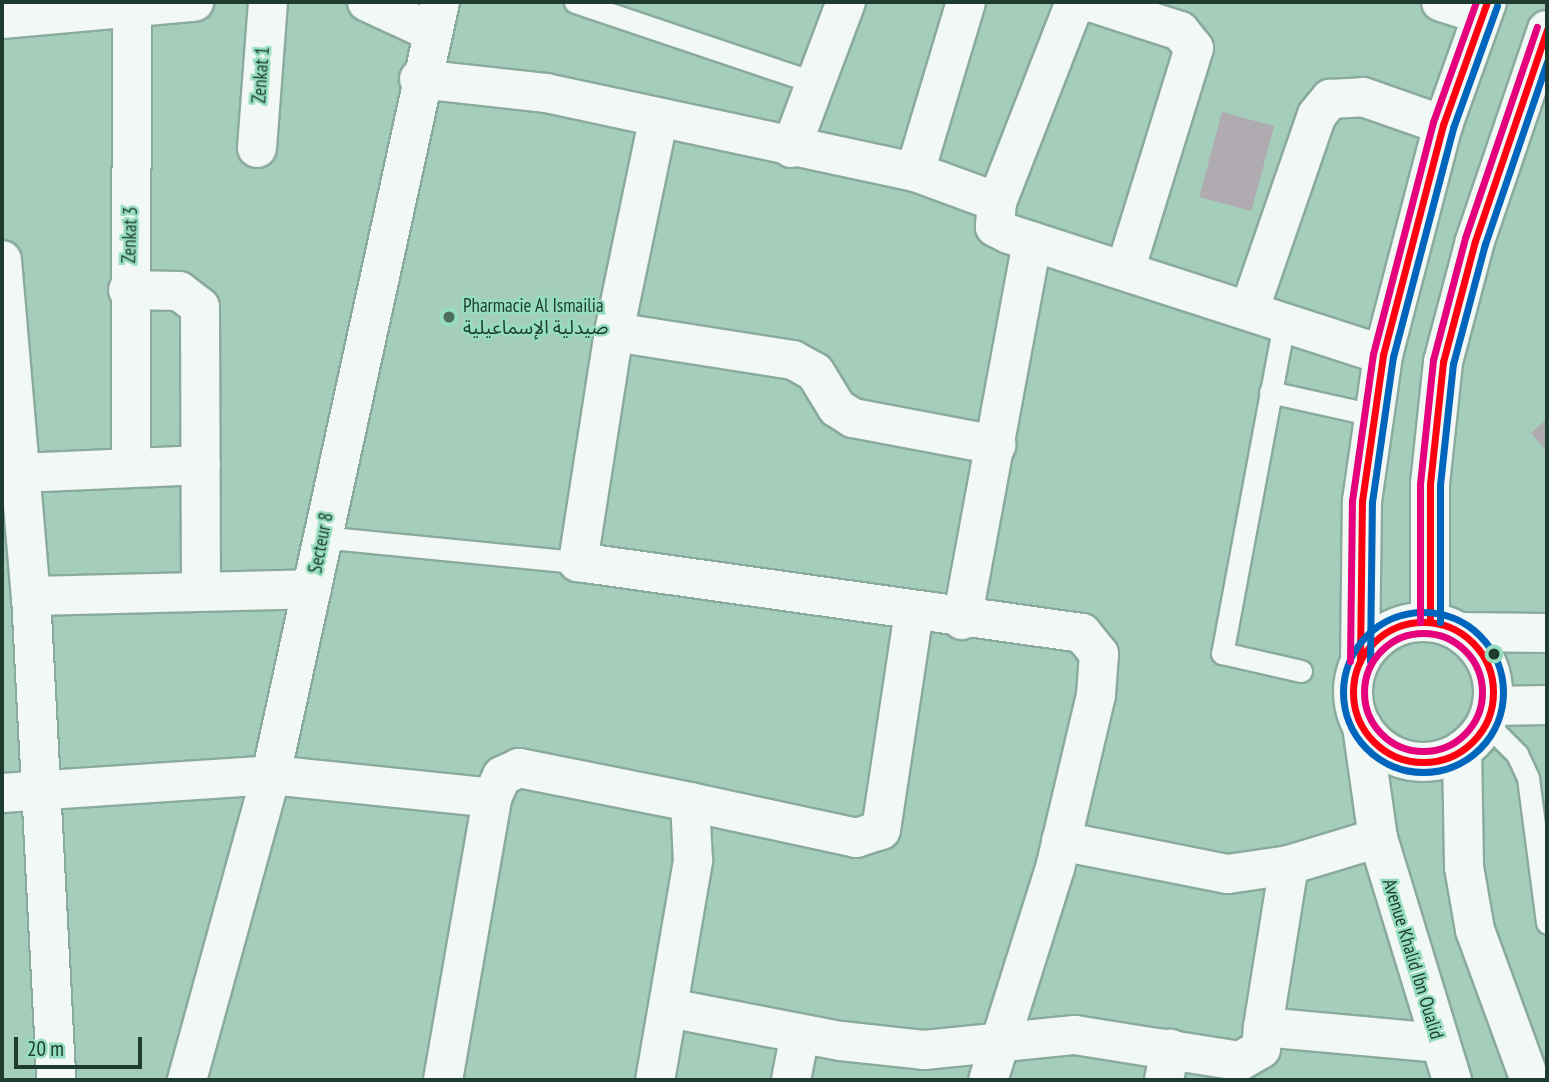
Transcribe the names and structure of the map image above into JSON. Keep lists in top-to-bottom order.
{
  "streets": {
    "street": [
      "Zenkat 1",
      "Zenkat 3",
      "Secteur 8",
      "Avenue Khalid Ibn Oualid"
    ]
  },
  "places": ["Pharmacie Al Ismailia صيدلية الإسماعيلية"],
  "scale_bar": "20 m"
}
